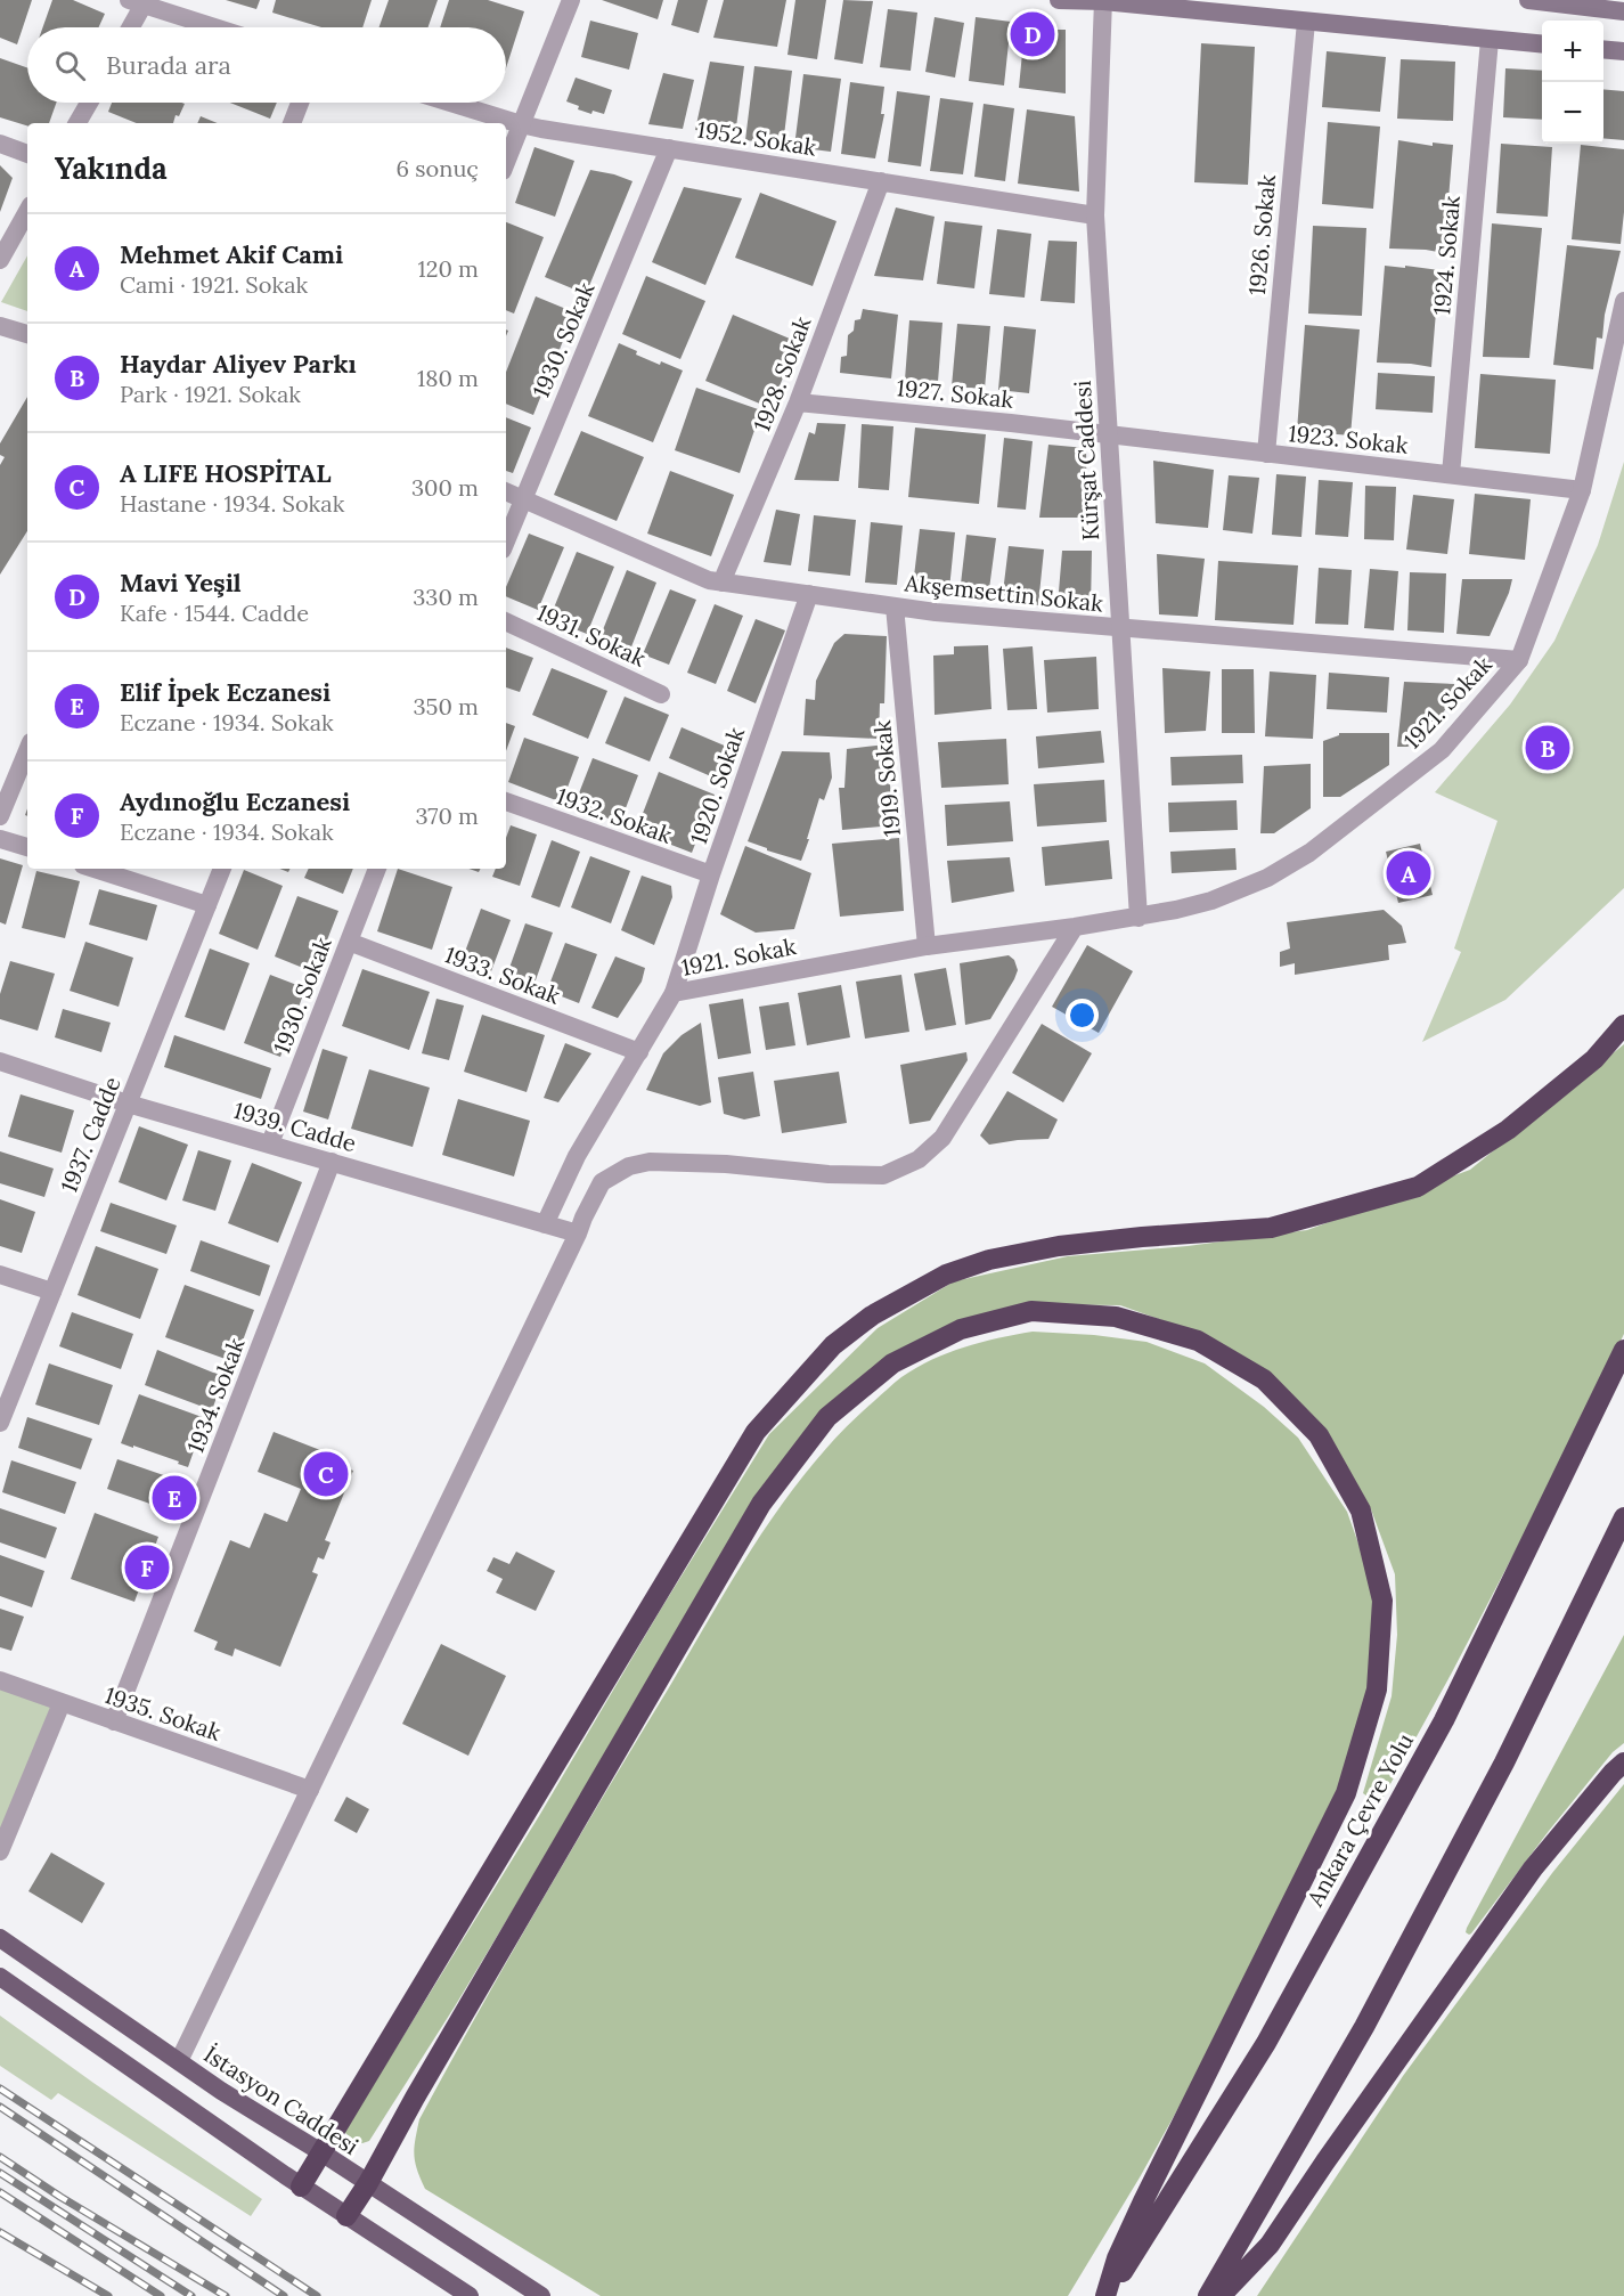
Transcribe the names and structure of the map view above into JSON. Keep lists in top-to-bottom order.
{
  "streets": {
    "highway": ["Ankara Çevre Yolu"],
    "main road": ["İstasyon Caddesi"],
    "street": [
      "1952. Sokak",
      "1926. Sokak",
      "1924. Sokak",
      "1930. Sokak",
      "1928. Sokak",
      "1927. Sokak",
      "1923. Sokak",
      "Kürşat Caddesi",
      "Akşemsettin Sokak",
      "1931. Sokak",
      "1921. Sokak",
      "1919. Sokak",
      "1920. Sokak",
      "1932. Sokak",
      "1933. Sokak",
      "1939. Cadde",
      "1937. Cadde",
      "1934. Sokak",
      "1935. Sokak"
    ]
  },
  "crossings": [
    ["1952. Sokak", "1930. Sokak"],
    ["1952. Sokak", "1928. Sokak"],
    ["1952. Sokak", "Kürşat Caddesi"],
    ["1926. Sokak", "1923. Sokak"],
    ["1924. Sokak", "1923. Sokak"],
    ["1930. Sokak", "Akşemsettin Sokak"],
    ["1930. Sokak", "1933. Sokak"],
    ["1930. Sokak", "1939. Cadde"],
    ["1928. Sokak", "1927. Sokak"],
    ["1928. Sokak", "Akşemsettin Sokak"],
    ["1927. Sokak", "1923. Sokak"],
    ["1927. Sokak", "Kürşat Caddesi"],
    ["1923. Sokak", "Kürşat Caddesi"],
    ["1923. Sokak", "1921. Sokak"],
    ["Kürşat Caddesi", "Akşemsettin Sokak"],
    ["Kürşat Caddesi", "1921. Sokak"],
    ["Akşemsettin Sokak", "1921. Sokak"],
    ["Akşemsettin Sokak", "1919. Sokak"],
    ["Akşemsettin Sokak", "1920. Sokak"],
    ["1921. Sokak", "1919. Sokak"],
    ["1921. Sokak", "1920. Sokak"],
    ["1921. Sokak", "1933. Sokak"],
    ["1921. Sokak", "1939. Cadde"],
    ["1920. Sokak", "1932. Sokak"],
    ["1939. Cadde", "1937. Cadde"],
    ["1939. Cadde", "1934. Sokak"],
    ["1934. Sokak", "1935. Sokak"]
  ],
  "page": {
    "pins": [
      "D",
      "B",
      "A",
      "C",
      "E",
      "F"
    ],
    "map_buttons": ["+", "−"],
    "search": "Burada ara",
    "heading": ["Yakında", "6 sonuç"],
    "list": [
      {
        "mark": "A",
        "name": "Mehmet Akif Cami",
        "note": "Cami · 1921. Sokak",
        "value": "120 m"
      },
      {
        "mark": "B",
        "name": "Haydar Aliyev Parkı",
        "note": "Park · 1921. Sokak",
        "value": "180 m"
      },
      {
        "mark": "C",
        "name": "A LIFE HOSPİTAL",
        "note": "Hastane · 1934. Sokak",
        "value": "300 m"
      },
      {
        "mark": "D",
        "name": "Mavi Yeşil",
        "note": "Kafe · 1544. Cadde",
        "value": "330 m"
      },
      {
        "mark": "E",
        "name": "Elif İpek Eczanesi",
        "note": "Eczane · 1934. Sokak",
        "value": "350 m"
      },
      {
        "mark": "F",
        "name": "Aydınoğlu Eczanesi",
        "note": "Eczane · 1934. Sokak",
        "value": "370 m"
      }
    ]
  }
}
